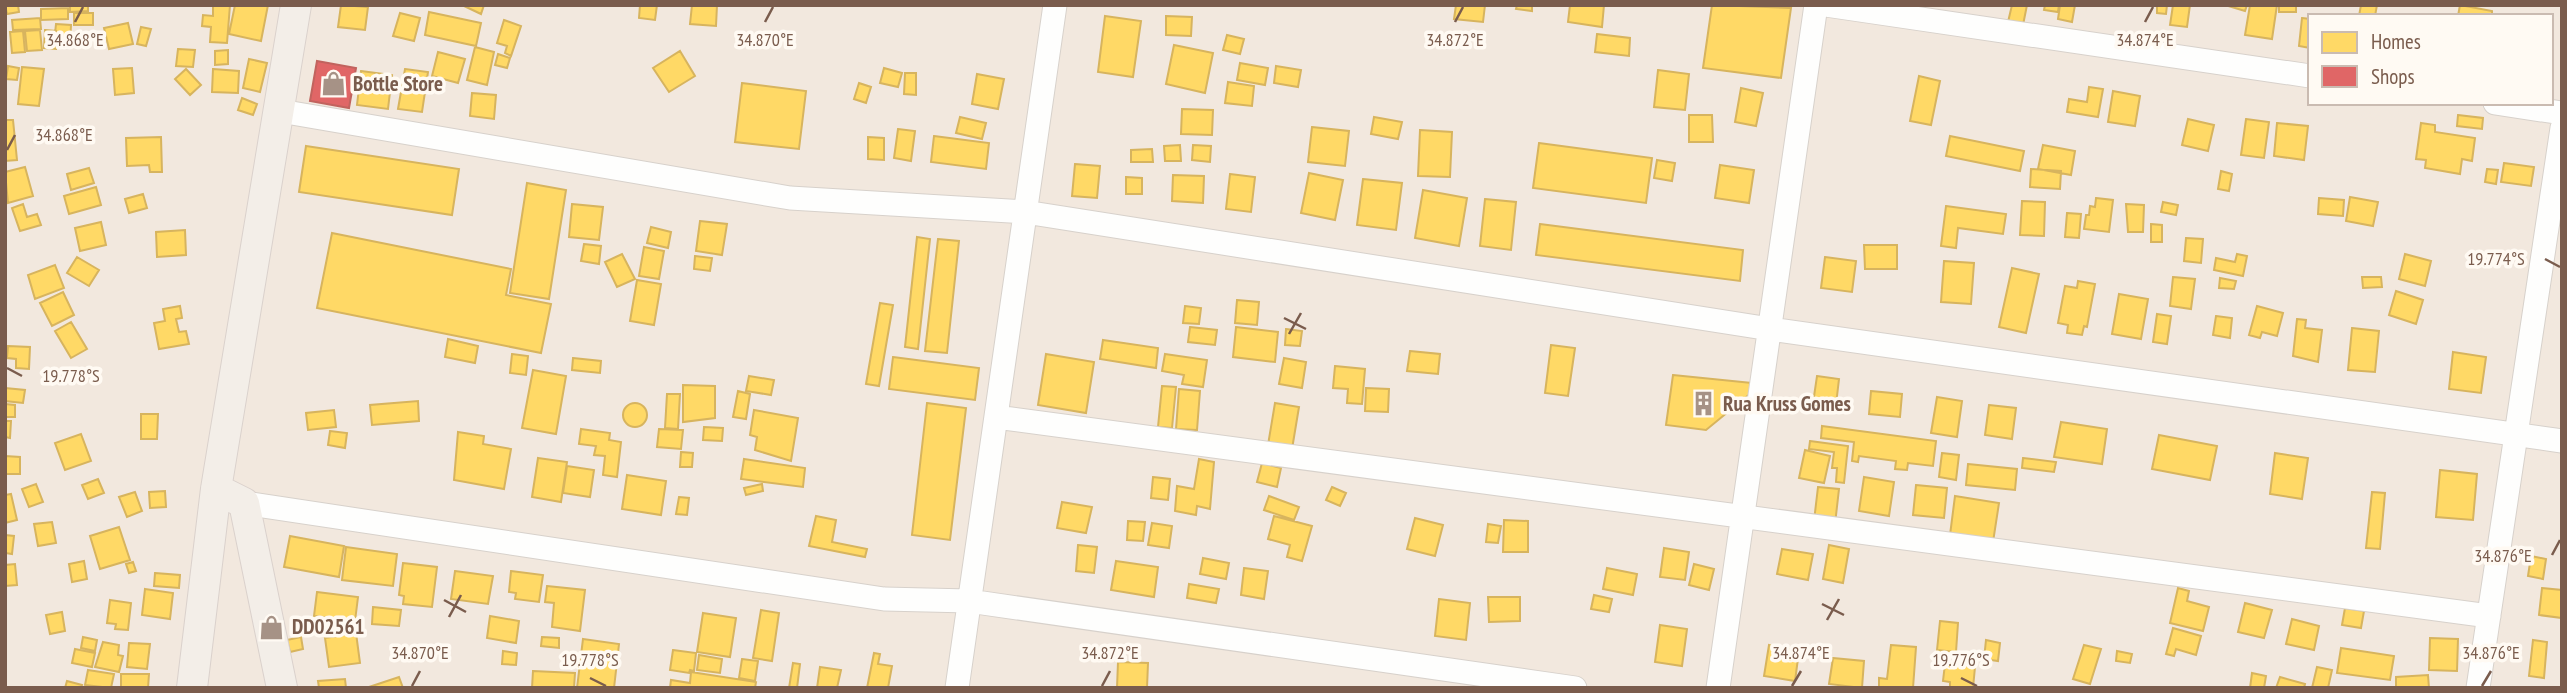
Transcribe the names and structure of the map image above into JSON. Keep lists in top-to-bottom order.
{
  "places": {
    "shop": ["Bottle Store", "DD02561"],
    "building": ["Rua Kruss Gomes"]
  },
  "legend": ["Homes", "Shops"],
  "coordinates": [
    "34.868°E",
    "34.870°E",
    "34.872°E",
    "34.874°E",
    "19.774°S",
    "19.778°S",
    "34.876°E",
    "19.776°S"
  ]
}
